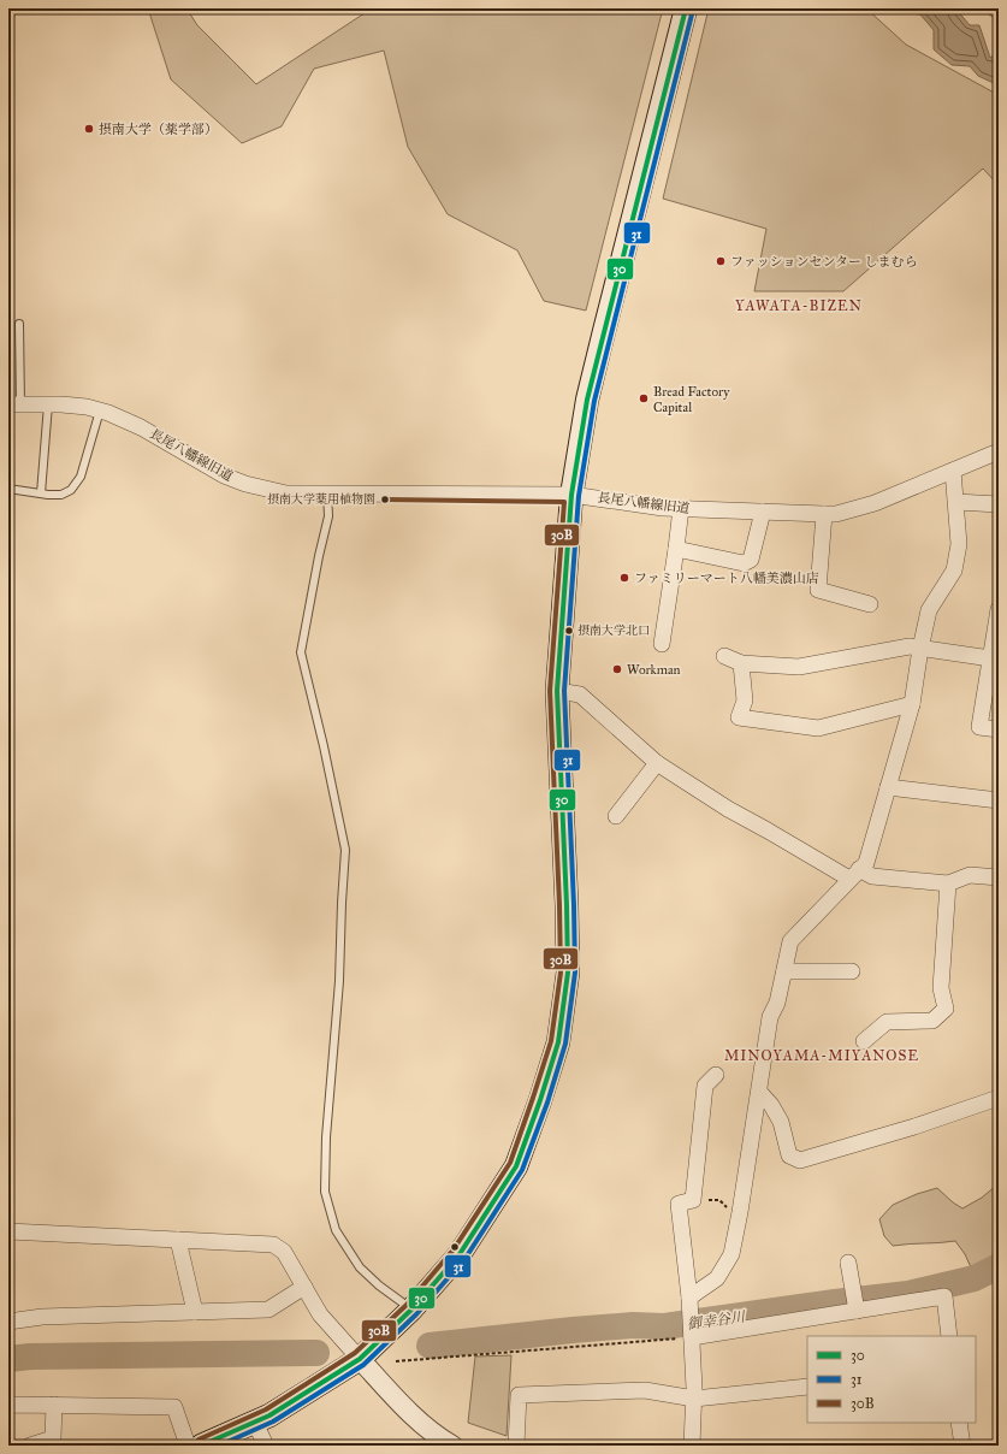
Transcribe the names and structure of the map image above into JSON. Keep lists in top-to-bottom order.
{
  "streets": {
    "street": ["長尾八幡線旧道"]
  },
  "districts": ["YAWATA-BIZEN", "MINOYAMA-MIYANOSE"],
  "water": ["御幸谷川"],
  "places": [
    "摂南大学（薬学部）",
    "ファッションセンター しまむら",
    "Bread Factory Capital",
    "摂南大学薬用植物園",
    "ファミリーマート八幡美濃山店",
    "摂南大学北口",
    "Workman"
  ],
  "lines": ["transit line 30", "transit line 31", "transit line 30B"],
  "legend": ["30", "31", "30B"]
}
